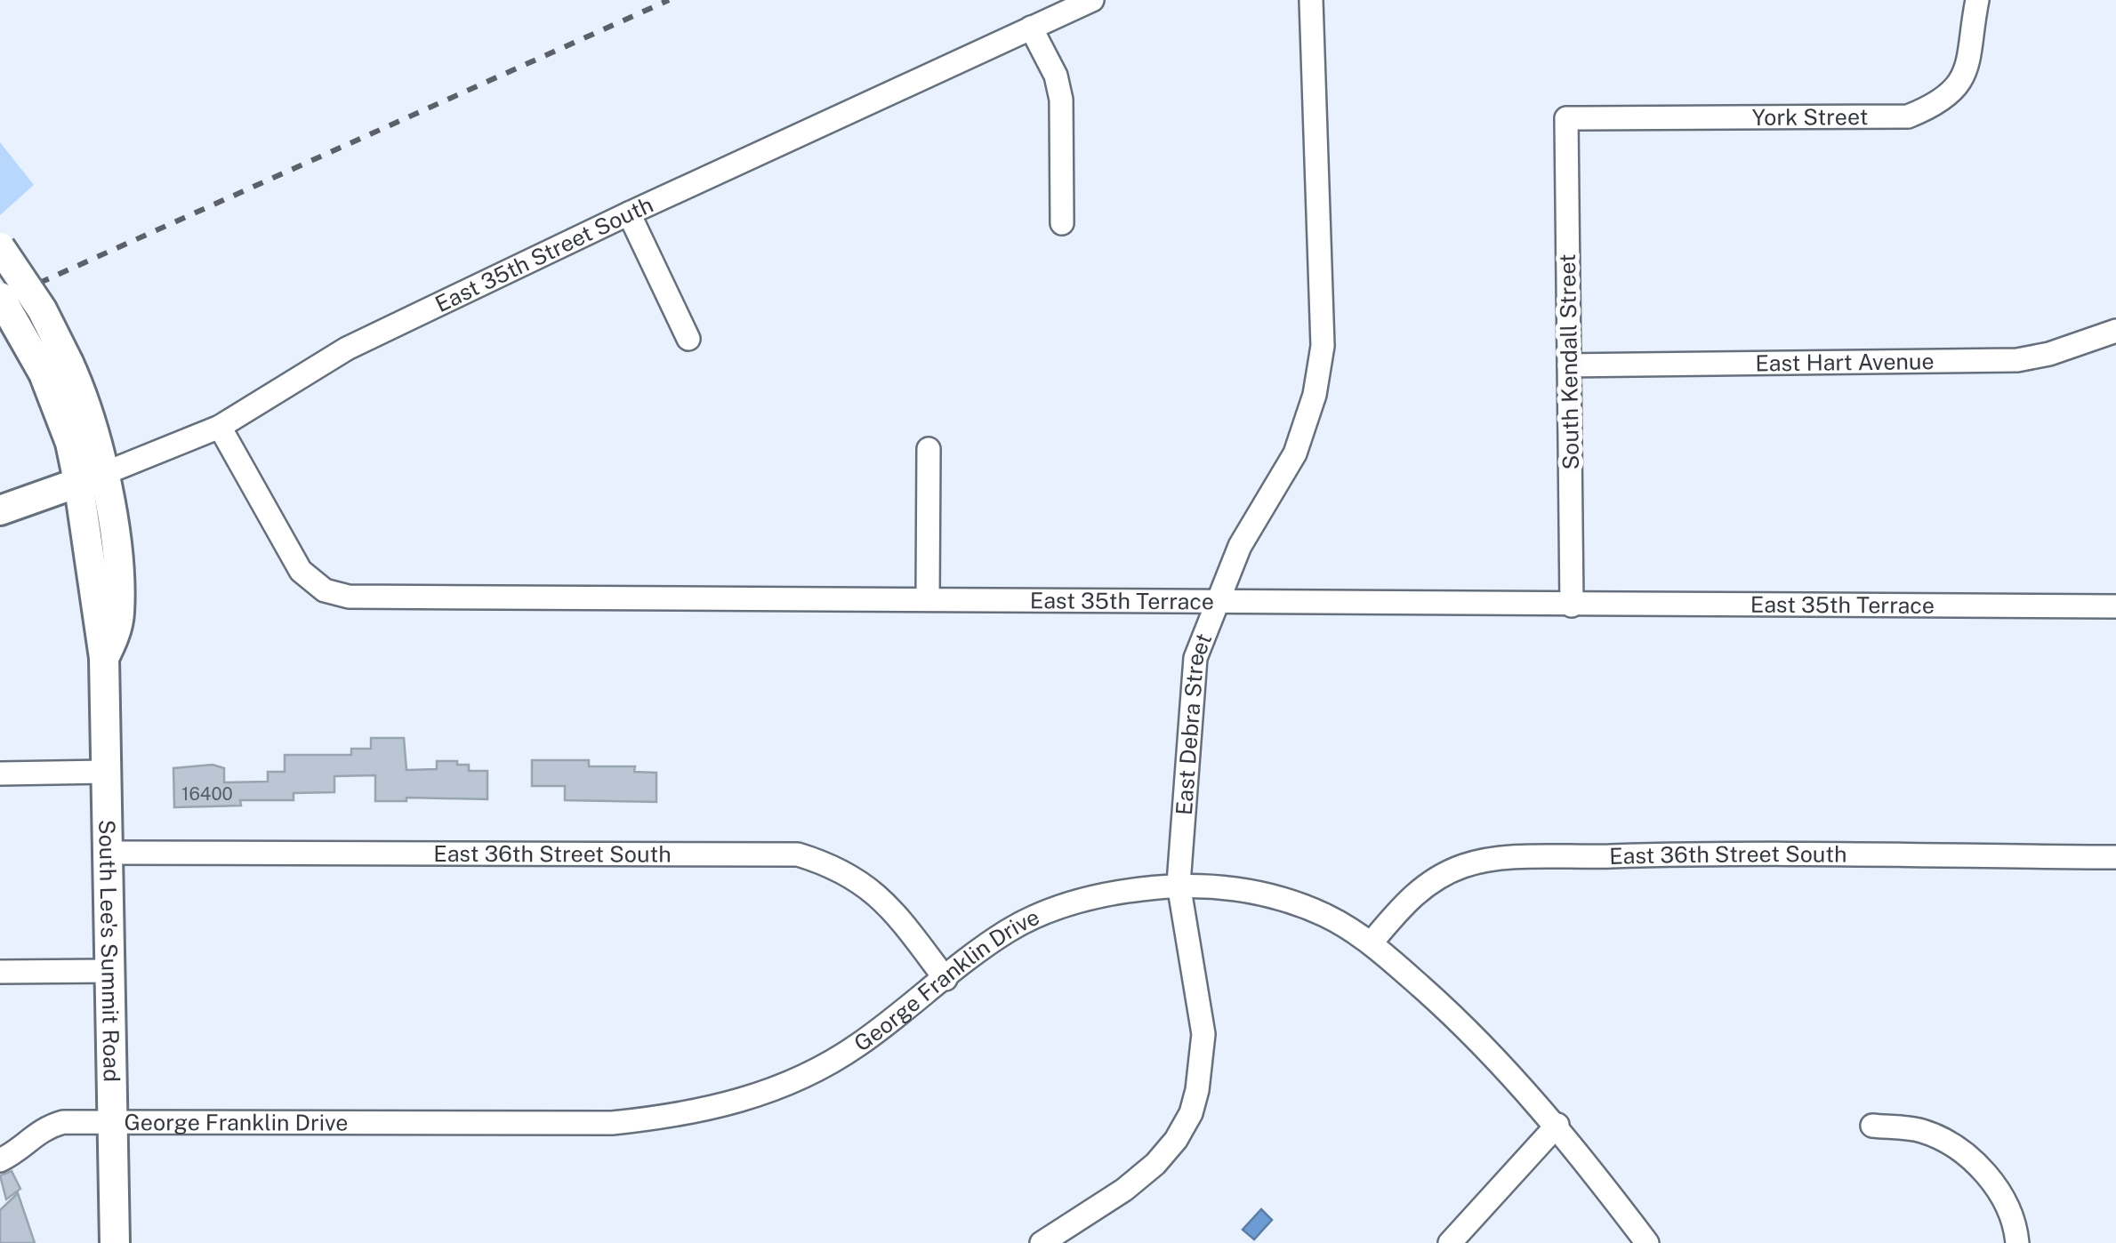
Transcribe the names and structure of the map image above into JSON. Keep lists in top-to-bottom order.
{
  "streets": {
    "main road": ["East 35th Street South", "South Lee's Summit Road"],
    "street": [
      "York Street",
      "South Kendall Street",
      "East Hart Avenue",
      "East 35th Terrace",
      "East Debra Street",
      "East 36th Street South",
      "George Franklin Drive"
    ]
  },
  "crossings": [
    ["York Street", "South Kendall Street"],
    ["East 35th Street South", "East 35th Terrace"],
    ["East 35th Street South", "South Lee's Summit Road"],
    ["South Kendall Street", "East Hart Avenue"],
    ["South Kendall Street", "East 35th Terrace"],
    ["East 35th Terrace", "East Debra Street"],
    ["East Debra Street", "George Franklin Drive"],
    ["East 36th Street South", "South Lee's Summit Road"],
    ["East 36th Street South", "George Franklin Drive"],
    ["South Lee's Summit Road", "George Franklin Drive"]
  ],
  "house_numbers": ["16400"]
}
